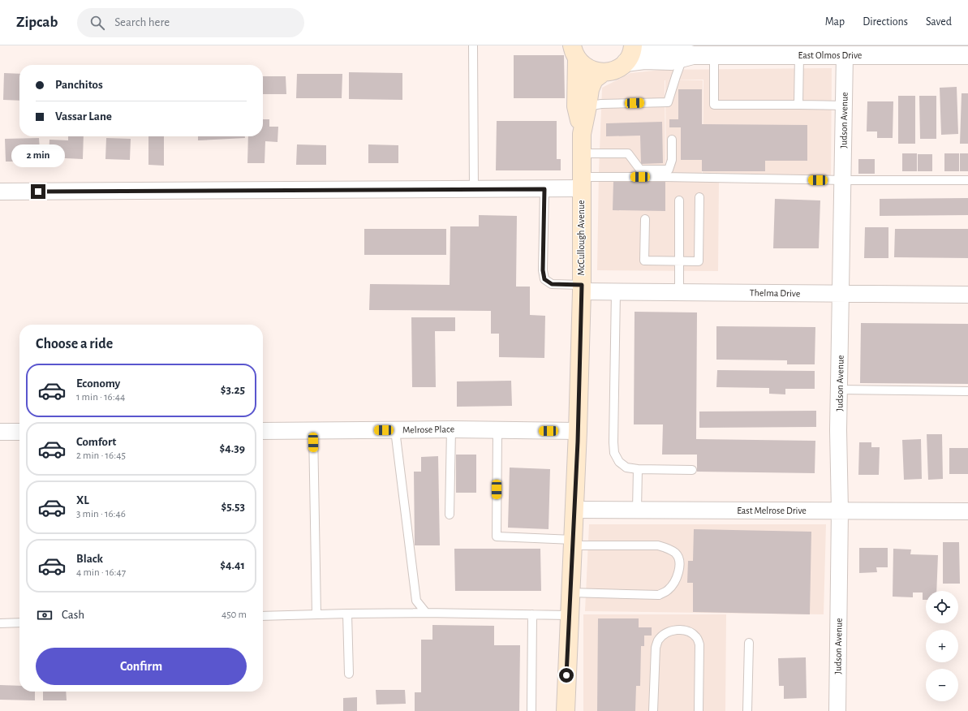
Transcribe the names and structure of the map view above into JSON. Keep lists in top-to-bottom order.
{
  "streets": {
    "main road": ["McCullough Avenue"],
    "street": [
      "East Olmos Drive",
      "Judson Avenue",
      "Thelma Drive",
      "Melrose Place",
      "East Melrose Drive"
    ]
  },
  "crossings": [
    ["East Olmos Drive", "Judson Avenue"],
    ["Judson Avenue", "Thelma Drive"],
    ["Judson Avenue", "East Melrose Drive"],
    ["McCullough Avenue", "Thelma Drive"],
    ["McCullough Avenue", "Melrose Place"],
    ["McCullough Avenue", "East Melrose Drive"]
  ],
  "page": {
    "header": "Zipcab",
    "search": "Search here",
    "nav": ["Map", "Directions", "Saved"],
    "banner": ["Panchitos", "Vassar Lane"],
    "bubble": "2 min",
    "heading": "Choose a ride",
    "list": [
      {
        "name": "Economy",
        "note": "1 min · 16:44",
        "value": "$3.25"
      },
      {
        "name": "Comfort",
        "note": "2 min · 16:45",
        "value": "$4.39"
      },
      {
        "name": "XL",
        "note": "3 min · 16:46",
        "value": "$5.53"
      },
      {
        "name": "Black",
        "note": "4 min · 16:47",
        "value": "$4.41"
      }
    ],
    "map_buttons": ["+", "−"],
    "pay": ["Cash", "450 m"],
    "buttons": "Confirm"
  }
}
